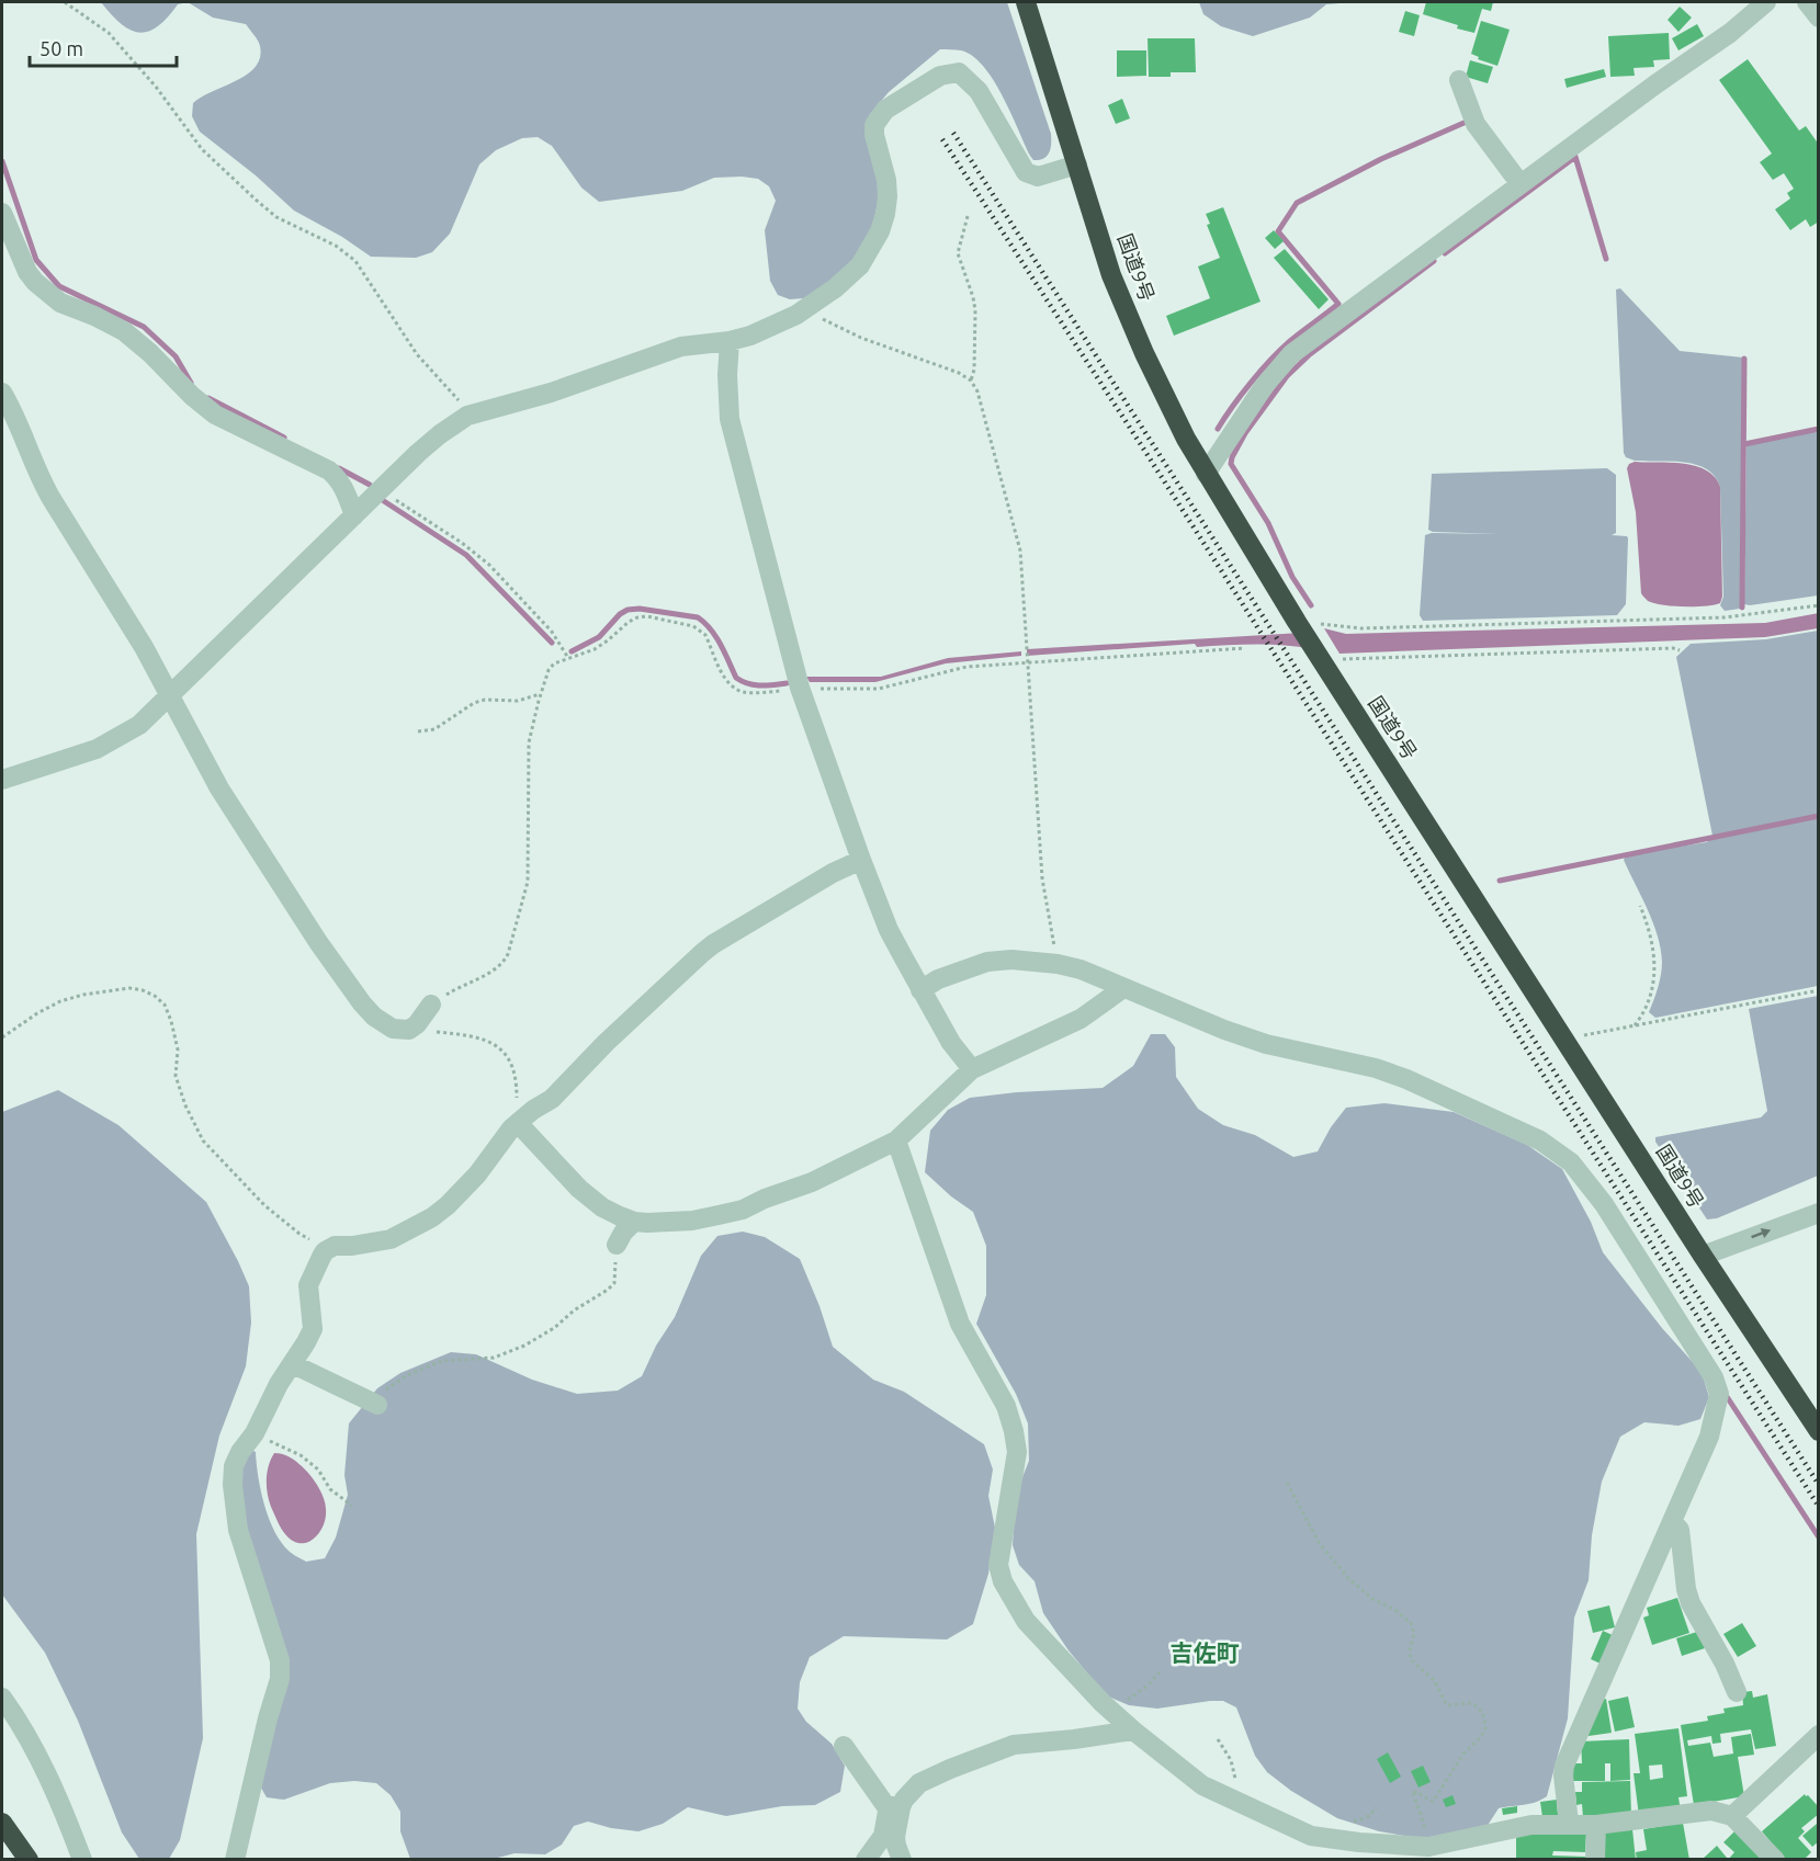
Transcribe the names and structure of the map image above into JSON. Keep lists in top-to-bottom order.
{
  "streets": {
    "highway": ["国道9号"]
  },
  "districts": ["吉佐町"],
  "scale_bar": "50 m"
}
